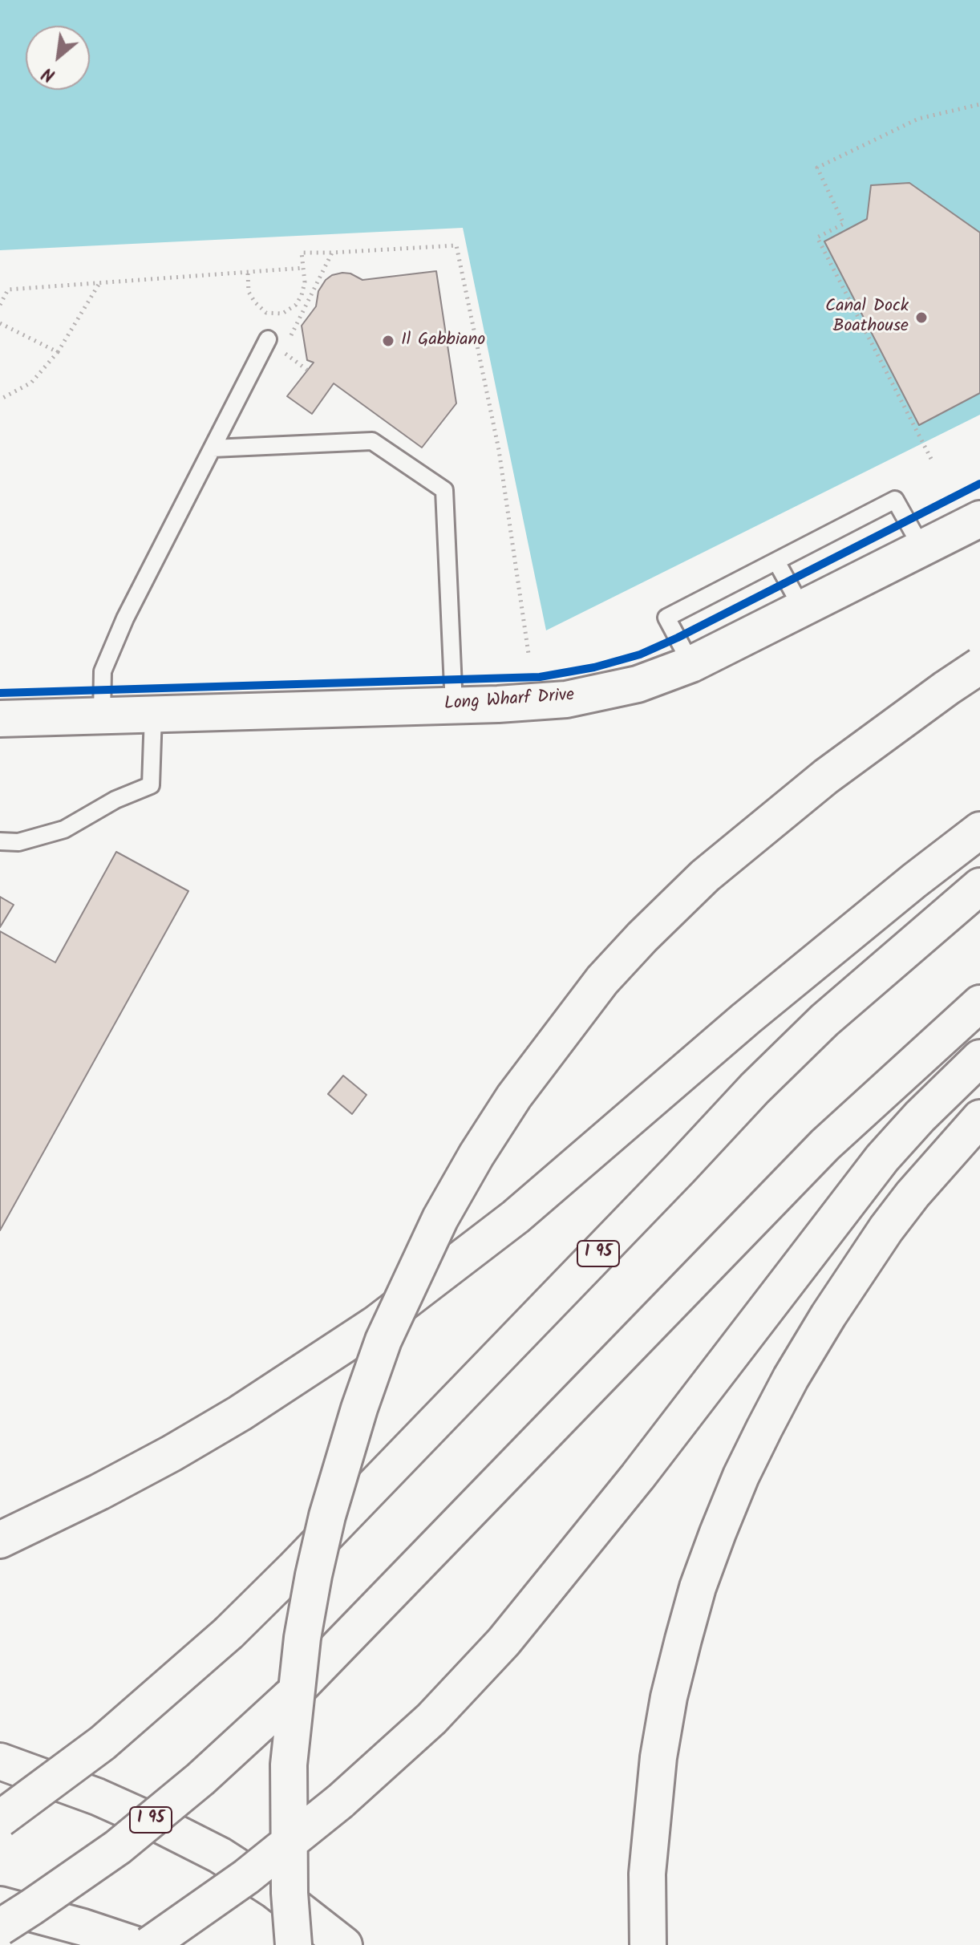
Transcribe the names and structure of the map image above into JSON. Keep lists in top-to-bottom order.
{
  "streets": {
    "main road": ["Long Wharf Drive", "I 95"]
  },
  "places": ["Canal Dock Boathouse", "Il Gabbiano"],
  "north": "bottom left"
}
